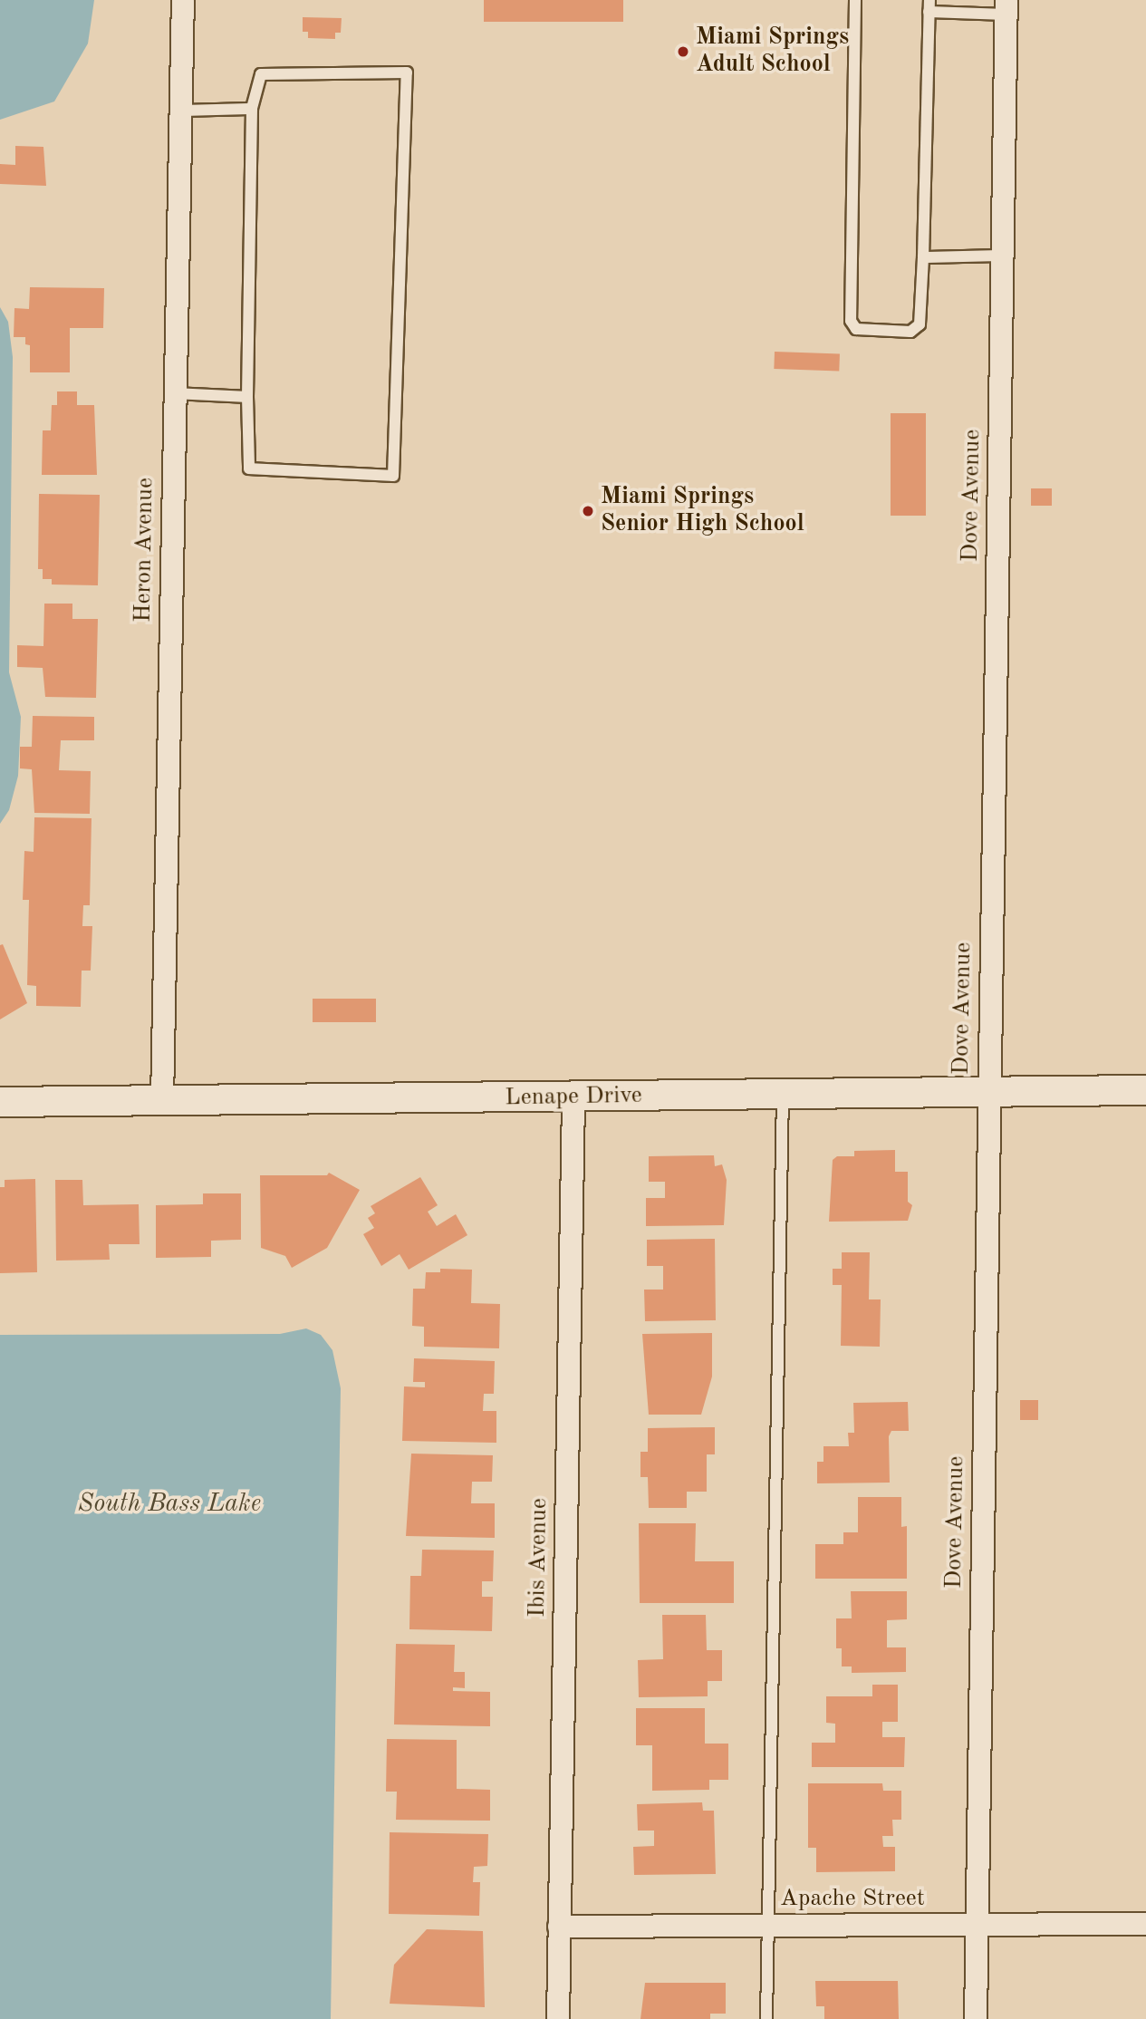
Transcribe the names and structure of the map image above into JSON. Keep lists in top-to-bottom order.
{
  "streets": {
    "street": [
      "Dove Avenue",
      "Heron Avenue",
      "Lenape Drive",
      "Ibis Avenue",
      "Apache Street"
    ]
  },
  "crossings": [
    ["Dove Avenue", "Lenape Drive"],
    ["Dove Avenue", "Apache Street"],
    ["Heron Avenue", "Lenape Drive"],
    ["Lenape Drive", "Ibis Avenue"],
    ["Ibis Avenue", "Apache Street"]
  ],
  "water": ["South Bass Lake"],
  "places": ["Miami Springs Adult School", "Miami Springs Senior High School"]
}
